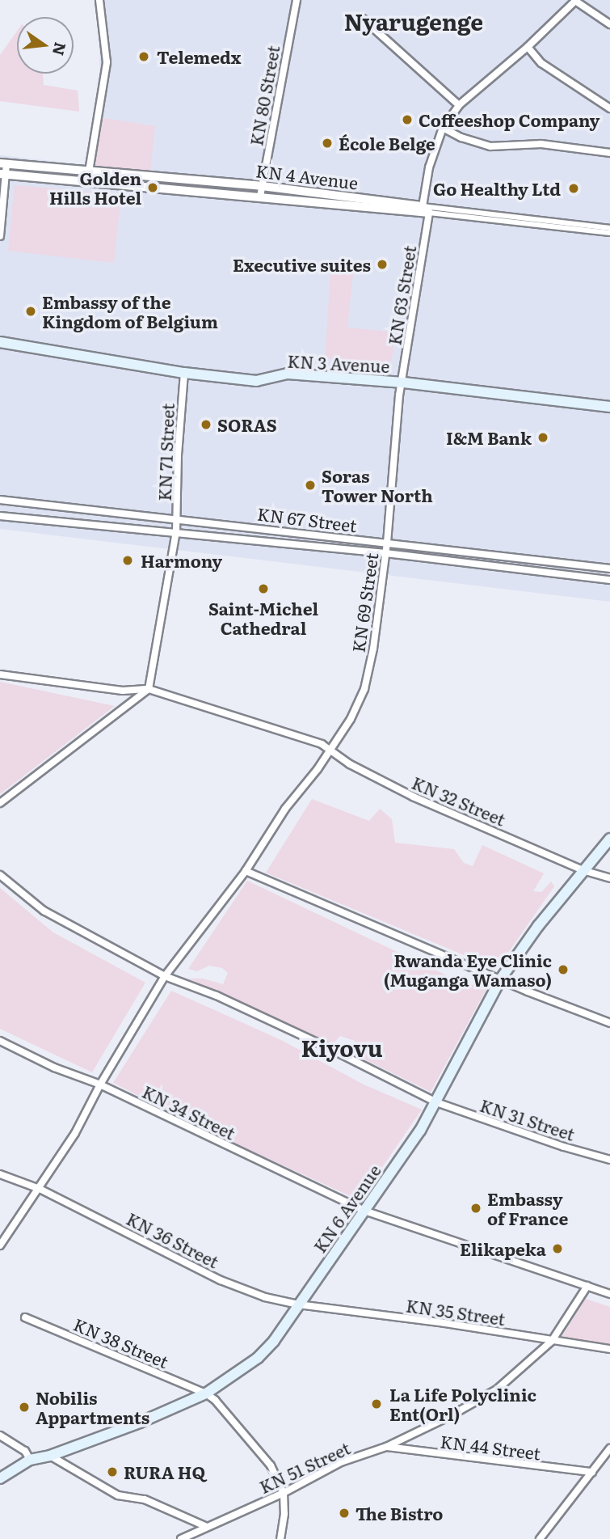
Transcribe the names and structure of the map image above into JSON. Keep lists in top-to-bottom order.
{
  "streets": {
    "main road": ["KN 3 Avenue", "KN 6 Avenue"],
    "street": [
      "KN 80 Street",
      "KN 4 Avenue",
      "KN 63 Street",
      "KN 71 Street",
      "KN 67 Street",
      "KN 69 Street",
      "KN 32 Street",
      "KN 34 Street",
      "KN 31 Street",
      "KN 36 Street",
      "KN 35 Street",
      "KN 38 Street",
      "KN 44 Street",
      "KN 51 Street"
    ]
  },
  "crossings": [
    ["KN 80 Street", "KN 4 Avenue"],
    ["KN 4 Avenue", "KN 63 Street"],
    ["KN 63 Street", "KN 3 Avenue"],
    ["KN 63 Street", "KN 69 Street"],
    ["KN 3 Avenue", "KN 71 Street"],
    ["KN 3 Avenue", "KN 69 Street"],
    ["KN 71 Street", "KN 67 Street"],
    ["KN 71 Street", "KN 32 Street"],
    ["KN 67 Street", "KN 69 Street"],
    ["KN 69 Street", "KN 32 Street"],
    ["KN 69 Street", "KN 34 Street"],
    ["KN 69 Street", "KN 31 Street"],
    ["KN 32 Street", "KN 6 Avenue"],
    ["KN 34 Street", "KN 6 Avenue"],
    ["KN 34 Street", "KN 51 Street"],
    ["KN 31 Street", "KN 6 Avenue"],
    ["KN 6 Avenue", "KN 36 Street"],
    ["KN 6 Avenue", "KN 35 Street"],
    ["KN 6 Avenue", "KN 38 Street"],
    ["KN 36 Street", "KN 35 Street"],
    ["KN 35 Street", "KN 51 Street"],
    ["KN 44 Street", "KN 51 Street"]
  ],
  "districts": ["Nyarugenge", "Kiyovu"],
  "places": [
    "Telemedx",
    "Coffeeshop Company",
    "École Belge",
    "Golden Hills Hotel",
    "Go Healthy Ltd",
    "Executive suites",
    "Embassy of the Kingdom of Belgium",
    "SORAS",
    "I&M Bank",
    "Soras Tower North",
    "Harmony",
    "Saint-Michel Cathedral",
    "Rwanda Eye Clinic (Muganga Wamaso)",
    "Embassy of France",
    "Elikapeka",
    "La Life Polyclinic Ent(Orl)",
    "Nobilis Appartments",
    "RURA HQ",
    "The Bistro"
  ],
  "north": "right"
}
